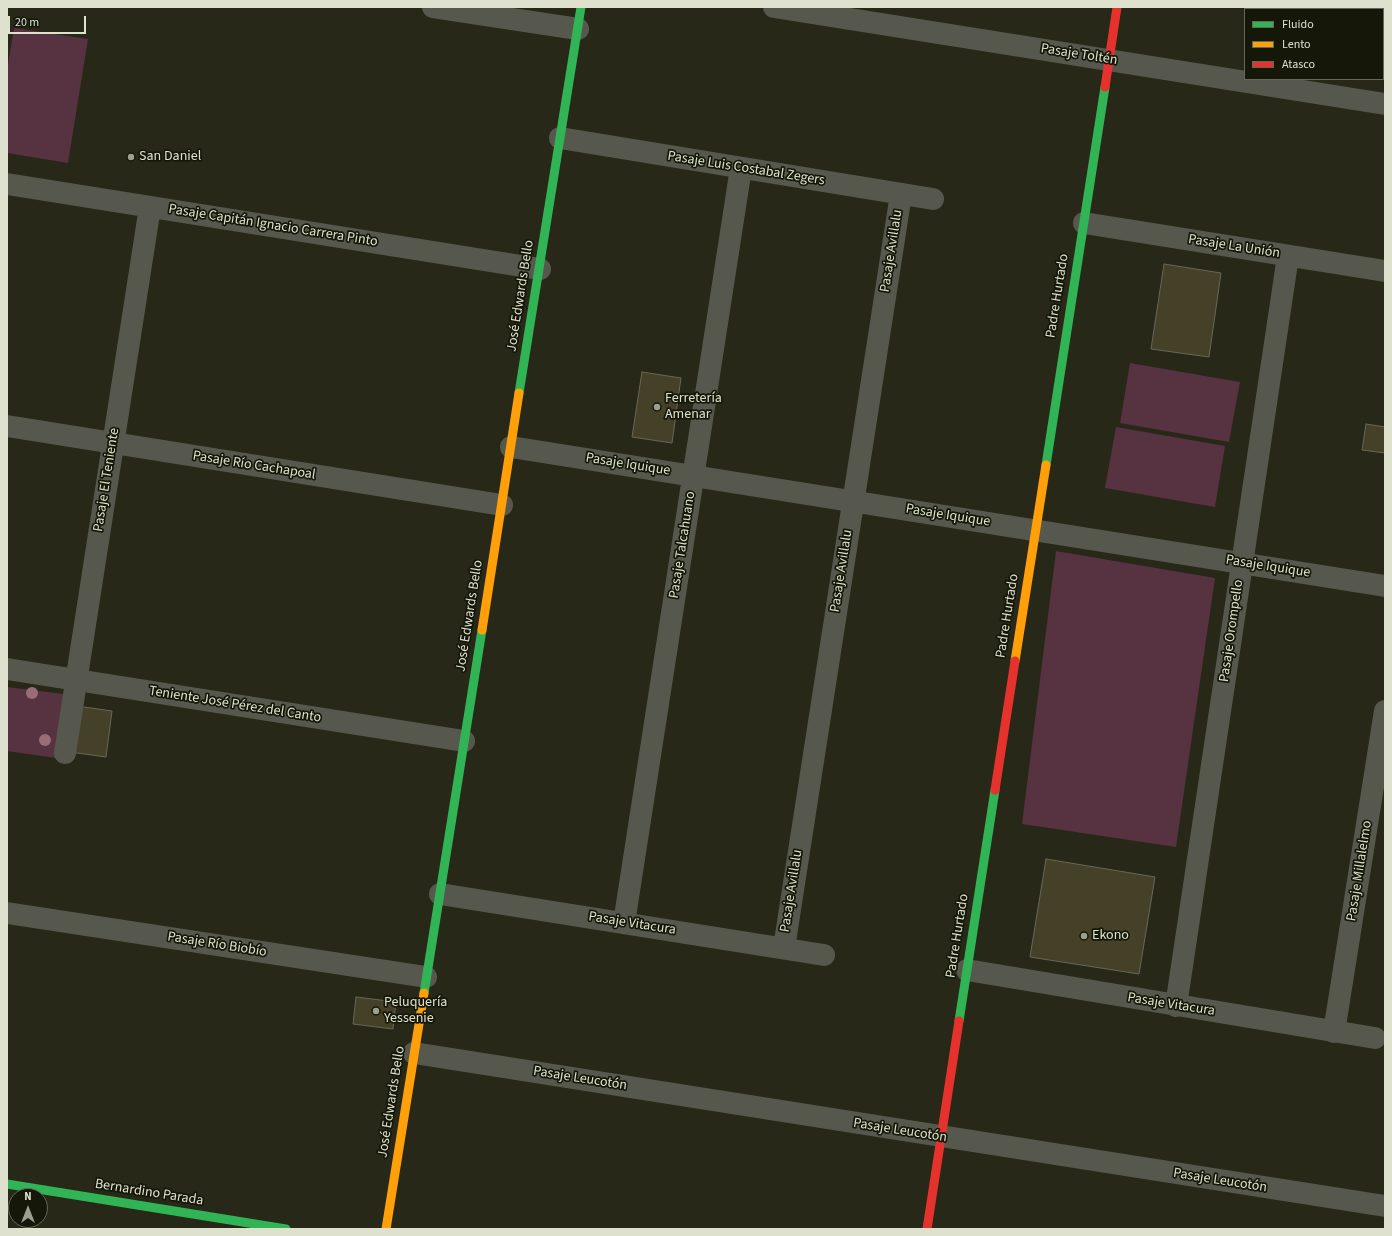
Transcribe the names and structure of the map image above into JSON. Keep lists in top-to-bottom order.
{
  "streets": {
    "street": [
      "Pasaje Toltén",
      "Pasaje Luis Costabal Zegers",
      "Pasaje Capitán Ignacio Carrera Pinto",
      "Pasaje La Unión",
      "Pasaje Avillalu",
      "José Edwards Bello",
      "Padre Hurtado",
      "Pasaje Iquique",
      "Pasaje Río Cachapoal",
      "Pasaje El Teniente",
      "Pasaje Talcahuano",
      "Pasaje Orompello",
      "Teniente José Pérez del Canto",
      "Pasaje Millalelmo",
      "Pasaje Vitacura",
      "Pasaje Río Biobío",
      "Pasaje Leucotón",
      "Bernardino Parada"
    ]
  },
  "crossings": [
    ["Pasaje Toltén", "Padre Hurtado"],
    ["Pasaje Luis Costabal Zegers", "Pasaje Avillalu"],
    ["Pasaje Luis Costabal Zegers", "José Edwards Bello"],
    ["Pasaje Luis Costabal Zegers", "Pasaje Talcahuano"],
    ["Pasaje Capitán Ignacio Carrera Pinto", "José Edwards Bello"],
    ["Pasaje Capitán Ignacio Carrera Pinto", "Pasaje El Teniente"],
    ["Pasaje La Unión", "Padre Hurtado"],
    ["Pasaje La Unión", "Pasaje Orompello"],
    ["Pasaje Avillalu", "Pasaje Iquique"],
    ["Pasaje Avillalu", "Pasaje Vitacura"],
    ["José Edwards Bello", "Pasaje Iquique"],
    ["José Edwards Bello", "Pasaje Río Cachapoal"],
    ["José Edwards Bello", "Teniente José Pérez del Canto"],
    ["José Edwards Bello", "Pasaje Vitacura"],
    ["José Edwards Bello", "Pasaje Río Biobío"],
    ["José Edwards Bello", "Pasaje Leucotón"],
    ["Padre Hurtado", "Pasaje Iquique"],
    ["Padre Hurtado", "Pasaje Vitacura"],
    ["Padre Hurtado", "Pasaje Leucotón"],
    ["Pasaje Iquique", "Pasaje Talcahuano"],
    ["Pasaje Iquique", "Pasaje Orompello"],
    ["Pasaje Río Cachapoal", "Pasaje El Teniente"],
    ["Pasaje El Teniente", "Teniente José Pérez del Canto"],
    ["Pasaje Talcahuano", "Pasaje Vitacura"],
    ["Pasaje Orompello", "Pasaje Vitacura"],
    ["Pasaje Millalelmo", "Pasaje Vitacura"]
  ],
  "places": [
    "San Daniel",
    "Ferretería Amenar",
    "Ekono",
    "Peluquería Yessenie"
  ],
  "legend": ["Fluido", "Lento", "Atasco"],
  "scale_bar": "20 m",
  "north": "top"
}
